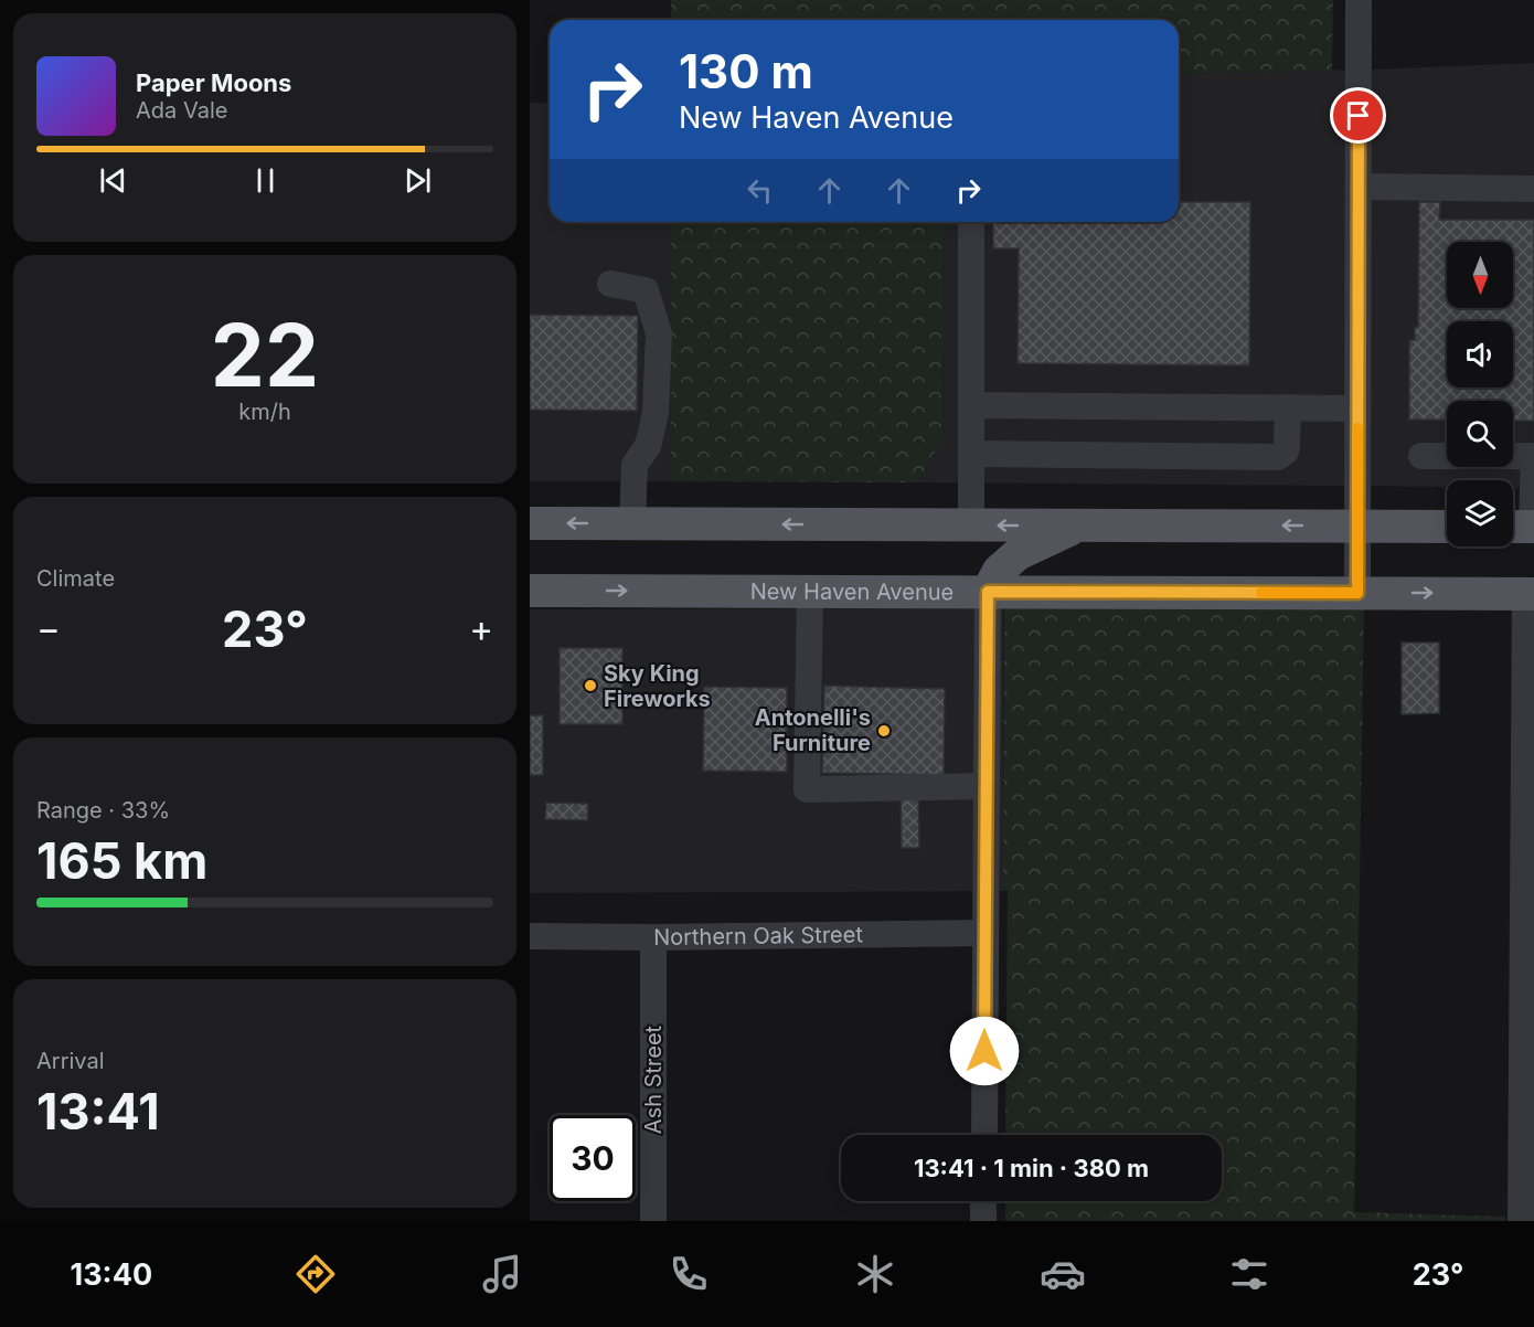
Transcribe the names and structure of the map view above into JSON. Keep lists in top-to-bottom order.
{
  "streets": {
    "main road": ["New Haven Avenue"],
    "street": ["Northern Oak Street", "Ash Street"]
  },
  "crossings": [
    ["Northern Oak Street", "Ash Street"]
  ],
  "places": ["Sky King Fireworks", "Antonelli's Furniture"],
  "north": "bottom",
  "page": {
    "turn": ["130 m", "New Haven Avenue"],
    "song": ["Paper Moons", "Ada Vale"],
    "tile": [
      ["22", "km/h"],
      "Climate",
      ["Range · 33%", "165 km"],
      ["Arrival", "13:41"]
    ],
    "heat": ["−", "23°", "+"],
    "limit": "30",
    "trip": "13:41 · 1 min · 380 m",
    "tabs": ["13:40", "23°"]
  }
}
